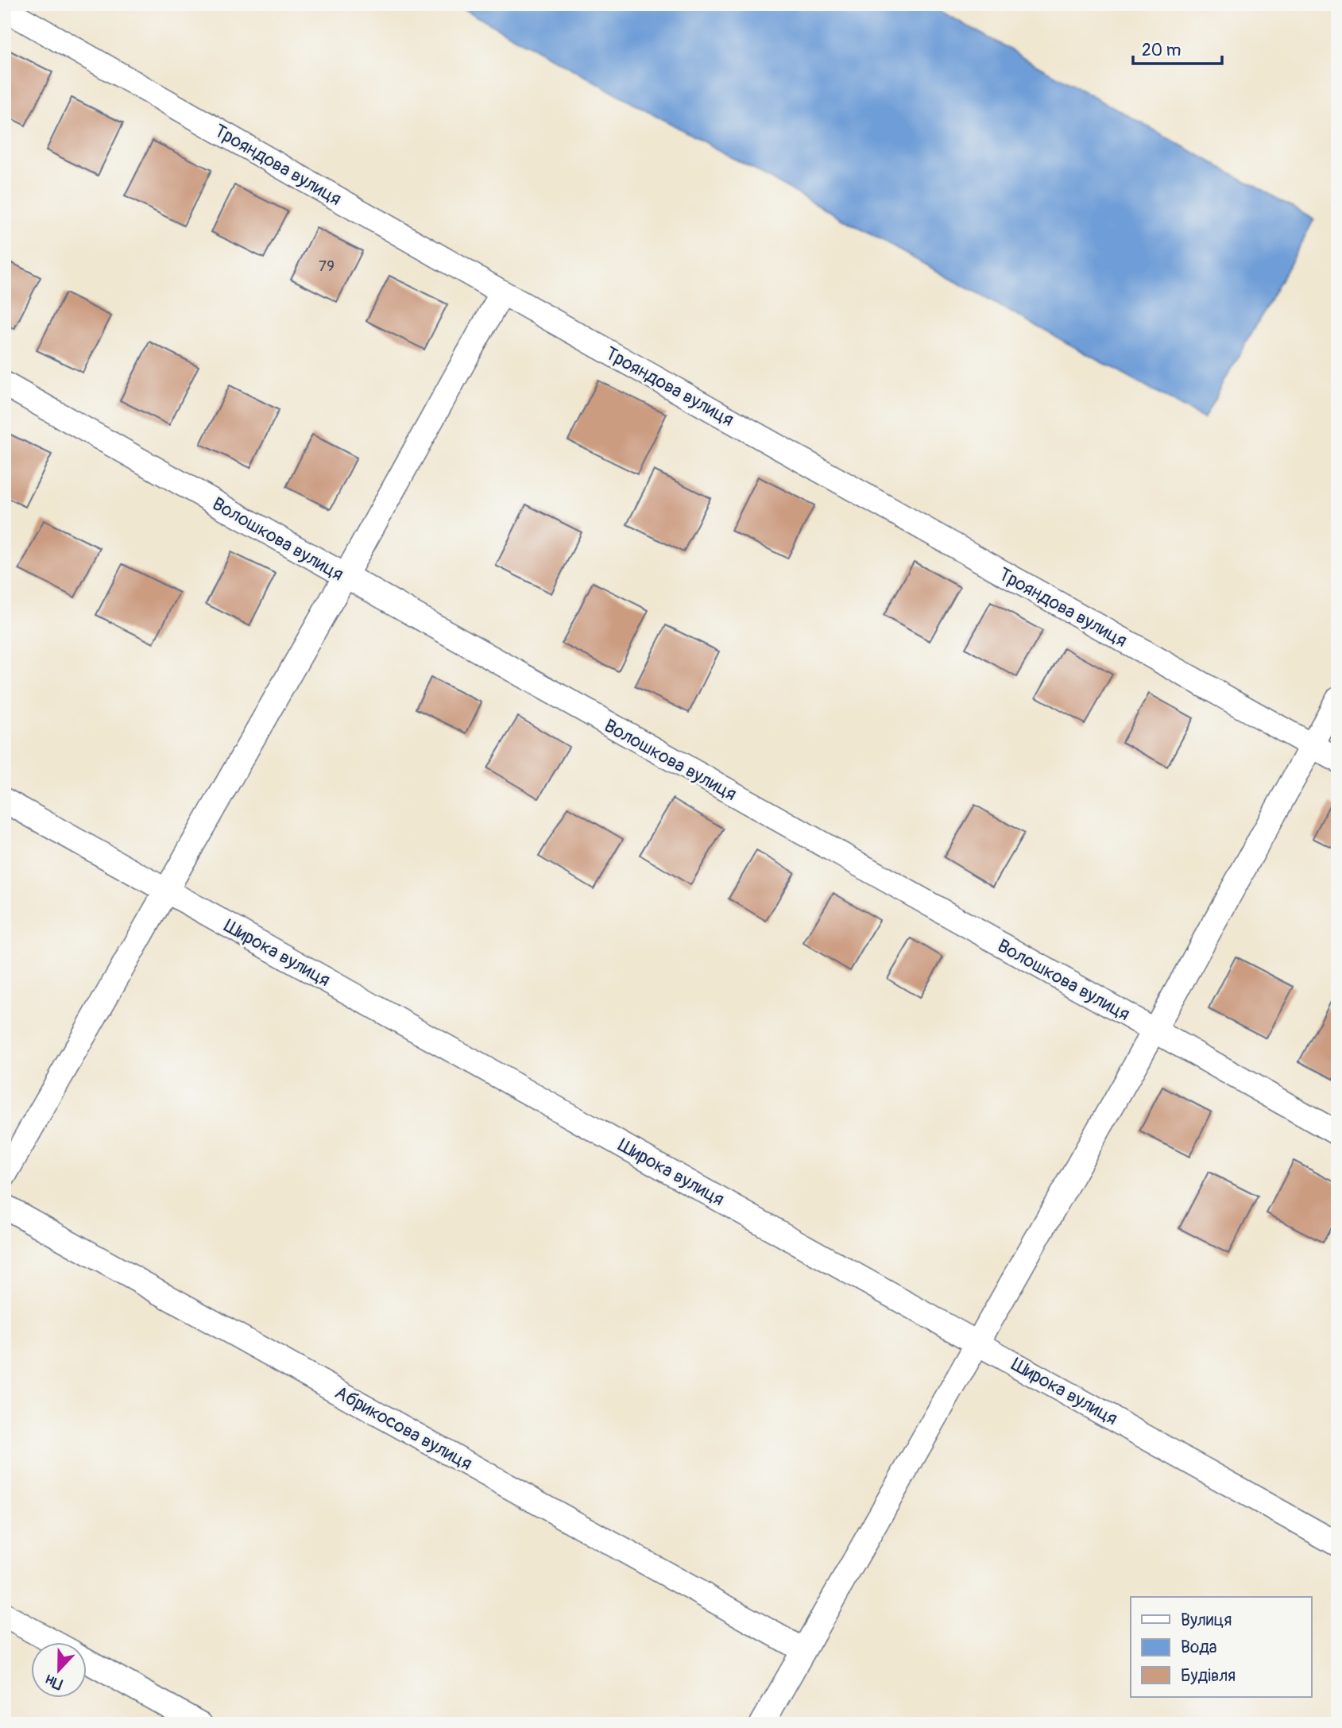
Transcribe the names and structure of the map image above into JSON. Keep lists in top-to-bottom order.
{
  "streets": {
    "street": [
      "Трояндова вулиця",
      "Волошкова вулиця",
      "Широка вулиця",
      "Абрикосова вулиця"
    ]
  },
  "house_numbers": ["79"],
  "legend": ["Вулиця", "Вода", "Будівля"],
  "scale_bar": "20 m",
  "north": "bottom"
}
